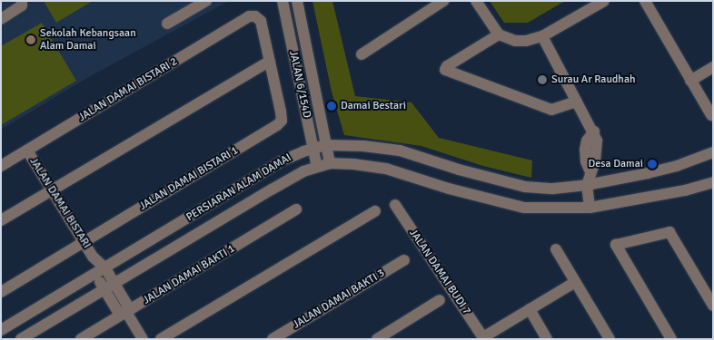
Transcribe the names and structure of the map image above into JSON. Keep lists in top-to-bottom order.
{
  "streets": {
    "street": [
      "JALAN 6/154D",
      "JALAN DAMAI BISTARI 2",
      "JALAN DAMAI BISTARI 1",
      "PERSIARAN ALAM DAMAI",
      "JALAN DAMAI BISTARI",
      "JALAN DAMAI BUDI 7",
      "JALAN DAMAI BAKTI 1",
      "JALAN DAMAI BAKTI 3"
    ]
  },
  "crossings": [
    ["JALAN 6/154D", "PERSIARAN ALAM DAMAI"],
    ["JALAN DAMAI BISTARI 2", "JALAN DAMAI BISTARI 1"],
    ["JALAN DAMAI BISTARI 2", "JALAN DAMAI BISTARI"],
    ["JALAN DAMAI BISTARI 1", "JALAN DAMAI BISTARI"],
    ["PERSIARAN ALAM DAMAI", "JALAN DAMAI BISTARI"]
  ],
  "places": [
    "Sekolah Kebangsaan Alam Damai",
    "Surau Ar Raudhah",
    "Damai Bestari",
    "Desa Damai"
  ]
}
